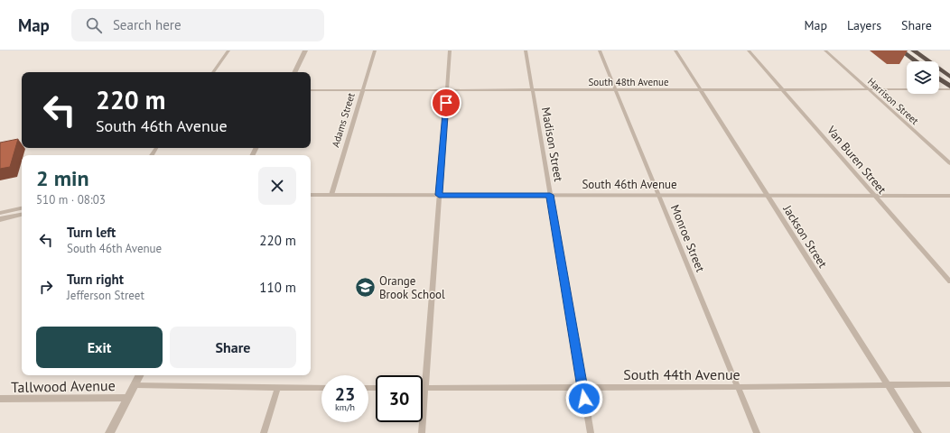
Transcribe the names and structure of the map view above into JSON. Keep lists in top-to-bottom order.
{
  "streets": {
    "street": [
      "South 48th Avenue",
      "Harrison Street",
      "Adams Street",
      "Madison Street",
      "Van Buren Street",
      "South 46th Avenue",
      "Jackson Street",
      "Monroe Street",
      "South 44th Avenue",
      "Tallwood Avenue"
    ]
  },
  "crossings": [
    ["South 48th Avenue", "Harrison Street"],
    ["South 48th Avenue", "Adams Street"],
    ["South 48th Avenue", "Madison Street"],
    ["South 48th Avenue", "Van Buren Street"],
    ["South 48th Avenue", "Jackson Street"],
    ["South 48th Avenue", "Monroe Street"],
    ["Adams Street", "South 46th Avenue"],
    ["Madison Street", "South 46th Avenue"],
    ["Madison Street", "South 44th Avenue"],
    ["Van Buren Street", "South 46th Avenue"],
    ["South 46th Avenue", "Jackson Street"],
    ["South 46th Avenue", "Monroe Street"],
    ["Jackson Street", "South 44th Avenue"],
    ["Monroe Street", "South 44th Avenue"]
  ],
  "places": {
    "school or university": ["Orange Brook School"]
  },
  "page": {
    "header": "Map",
    "search": "Search here",
    "nav": ["Map", "Layers", "Share"],
    "turn": ["220 m", "South 46th Avenue"],
    "heading": ["2 min", "510 m · 08:03"],
    "list": [
      {
        "name": "Turn left",
        "note": "South 46th Avenue",
        "value": "220 m"
      },
      {
        "name": "Turn right",
        "note": "Jefferson Street",
        "value": "110 m"
      }
    ],
    "buttons": ["Exit", "Share"],
    "speed": "23 km/h",
    "limit": "30"
  }
}
